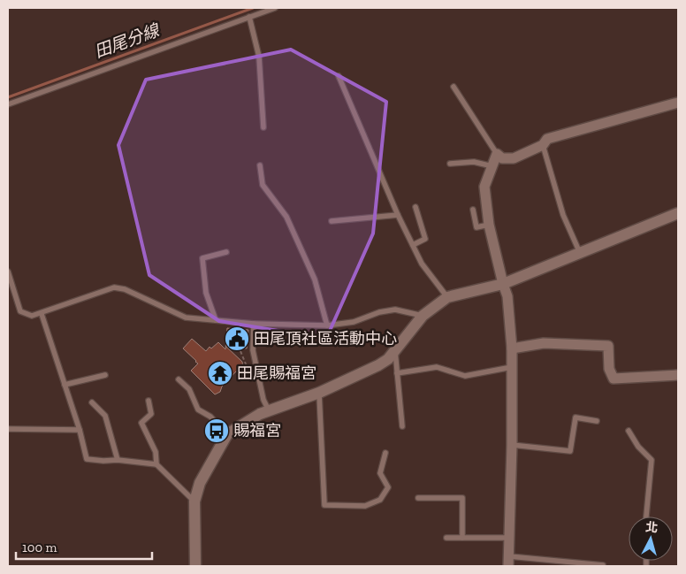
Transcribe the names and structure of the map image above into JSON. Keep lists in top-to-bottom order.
{
  "water": ["田尾分線"],
  "places": {
    "public building": ["田尾頂社區活動中心"],
    "temple": ["田尾賜福宮"],
    "bus stop": ["賜福宮"]
  },
  "scale_bar": "100 m",
  "north": "top"
}
